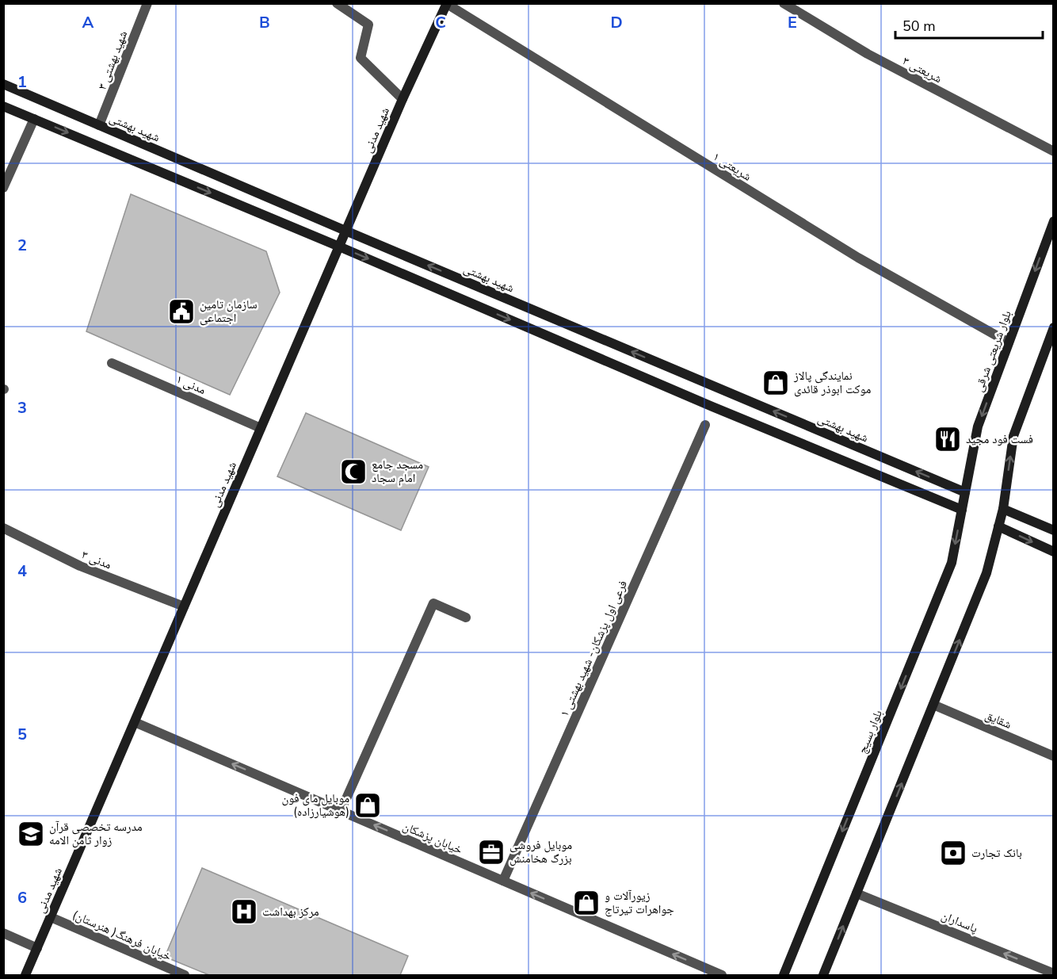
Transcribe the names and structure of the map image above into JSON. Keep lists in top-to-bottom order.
{
  "streets": {
    "main road": [
      "شهید بهشتی",
      "شهید مدنی",
      "بلوار شریعتی شرقی",
      "بلوار بسیج"
    ],
    "street": [
      "شهید بهشتی ۳",
      "شریعتی ۳",
      "شریعتی ۱",
      "مدنی ۱",
      "مدنی ۳",
      "فرعی اول پزشکان- شهید بهشتی ۱",
      "شقایق",
      "خیابان پزشکان",
      "پاسداران",
      "خیابان فرهنگ( هنرستان)"
    ]
  },
  "crossings": [
    ["شهید بهشتی ۳", "شهید بهشتی"],
    ["شهید بهشتی", "شهید مدنی"],
    ["شهید بهشتی", "بلوار شریعتی شرقی"],
    ["شهید بهشتی", "بلوار بسیج"],
    ["شهید مدنی", "شریعتی ۱"],
    ["شهید مدنی", "مدنی ۱"],
    ["شهید مدنی", "مدنی ۳"],
    ["شهید مدنی", "خیابان پزشکان"],
    ["شهید مدنی", "خیابان فرهنگ( هنرستان)"],
    ["شریعتی ۱", "بلوار شریعتی شرقی"],
    ["بلوار شریعتی شرقی", "بلوار بسیج"],
    ["فرعی اول پزشکان- شهید بهشتی ۱", "خیابان پزشکان"]
  ],
  "one_way": ["خیابان پزشکان", "پاسداران"],
  "places": {
    "public building": ["سازمان تامین اجتماعی"],
    "shop": ["نمایندگی پالاز موکت ابوذر قائدی", "موبایل مای فون (هوشیارزاده)", "زیورآلات و جواهرات تیرتاج"],
    "restaurant": ["فست فود مجید"],
    "mosque": ["مسجد جامع امام سجاد"],
    "school or university": ["مدرسه تخصصی قرآن زوار ثامن الامه"],
    "office": ["موبایل فروشی بزرگ هخامنش"],
    "bank": ["بانک تجارت"],
    "hospital": ["مرکز بهداشت"]
  },
  "scale_bar": "50 m",
  "grid": {
    "columns": [
      "A",
      "B",
      "C",
      "D",
      "E"
    ],
    "rows": [
      "1",
      "2",
      "3",
      "4",
      "5",
      "6"
    ]
  }
}
